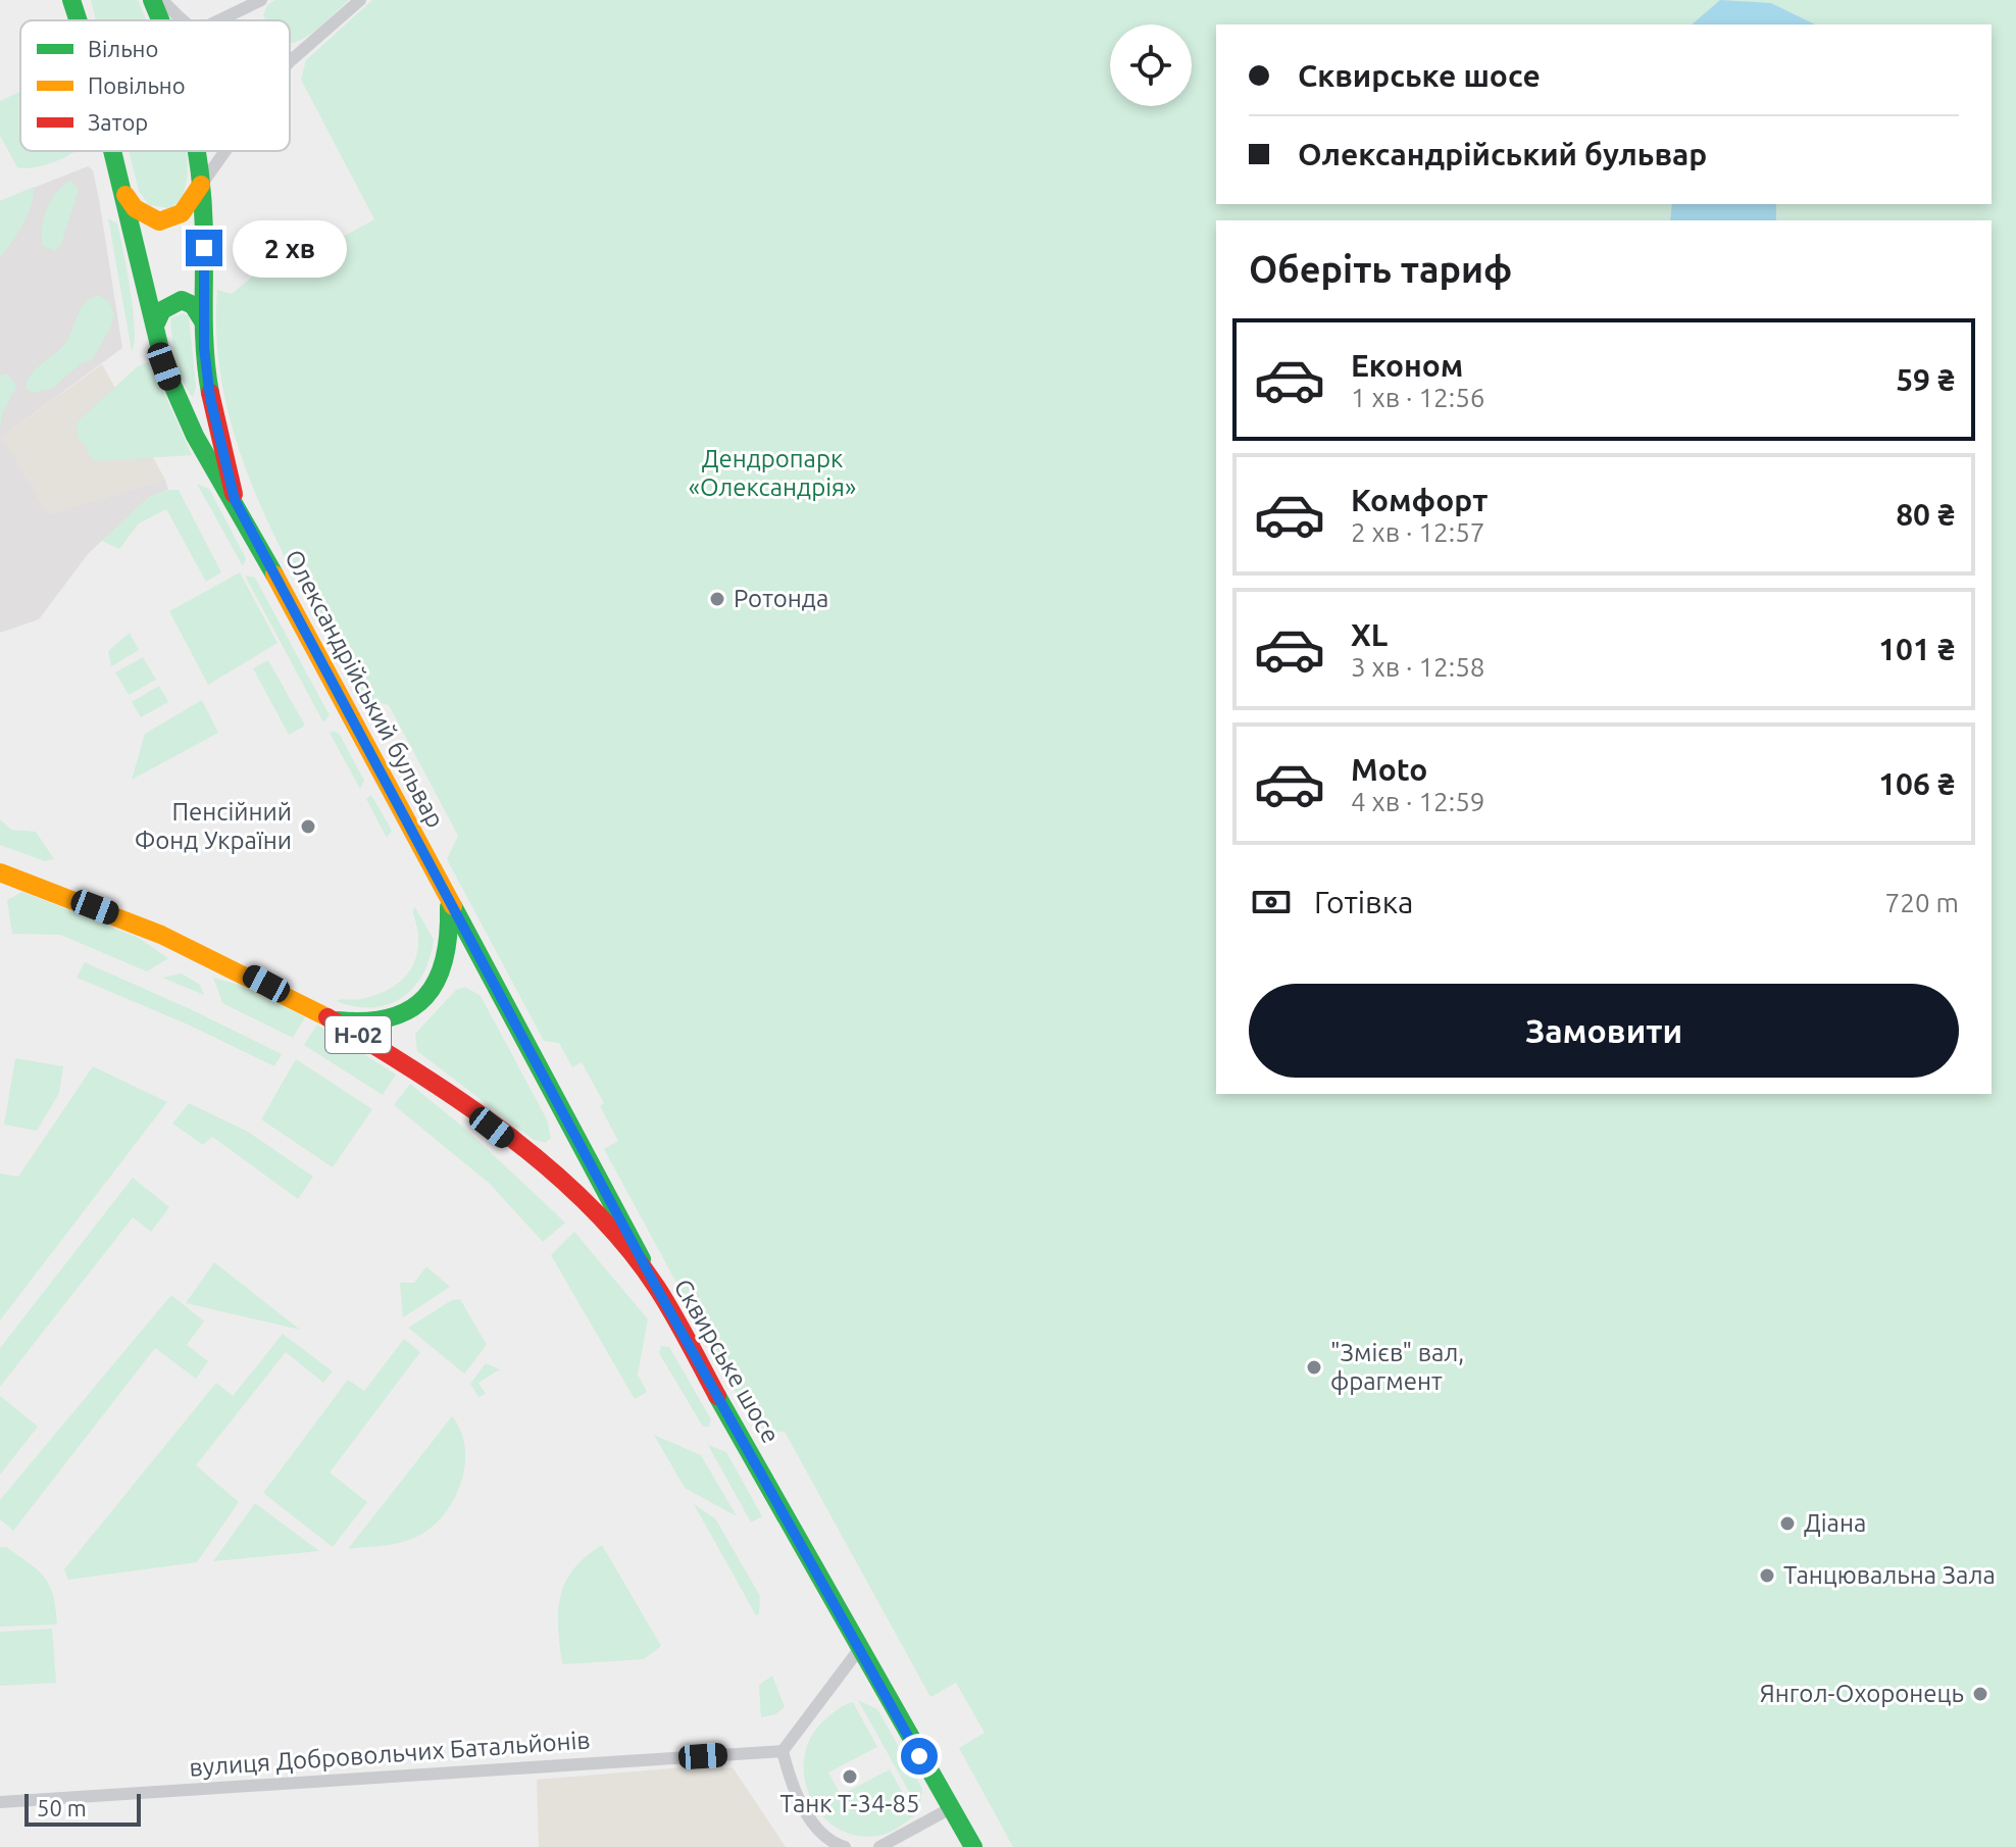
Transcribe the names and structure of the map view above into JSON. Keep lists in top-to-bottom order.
{
  "streets": {
    "main road": ["Олександрійський бульвар", "Н-02", "Сквирське шосе"],
    "street": ["вулиця Добровольчих Батальйонів"]
  },
  "crossings": [
    ["Олександрійський бульвар", "Сквирське шосе"]
  ],
  "parks": ["Дендропарк «Олександрія»"],
  "places": [
    "Ротонда",
    "Пенсійний Фонд України",
    "\"Змієв\" вал, фрагмент",
    "Діана",
    "Танцювальна Зала",
    "Янгол-Охоронець",
    "Танк Т-34-85"
  ],
  "legend": ["Вільно", "Повільно", "Затор"],
  "scale_bar": "50 m",
  "page": {
    "banner": ["Сквирське шосе", "Олександрійський бульвар"],
    "bubble": "2 хв",
    "heading": "Оберіть тариф",
    "list": [
      {
        "name": "Економ",
        "note": "1 хв · 12:56",
        "value": "59 ₴"
      },
      {
        "name": "Комфорт",
        "note": "2 хв · 12:57",
        "value": "80 ₴"
      },
      {
        "name": "XL",
        "note": "3 хв · 12:58",
        "value": "101 ₴"
      },
      {
        "name": "Moto",
        "note": "4 хв · 12:59",
        "value": "106 ₴"
      }
    ],
    "pay": ["Готівка", "720 m"],
    "buttons": "Замовити",
    "scale": "50 m"
  }
}
